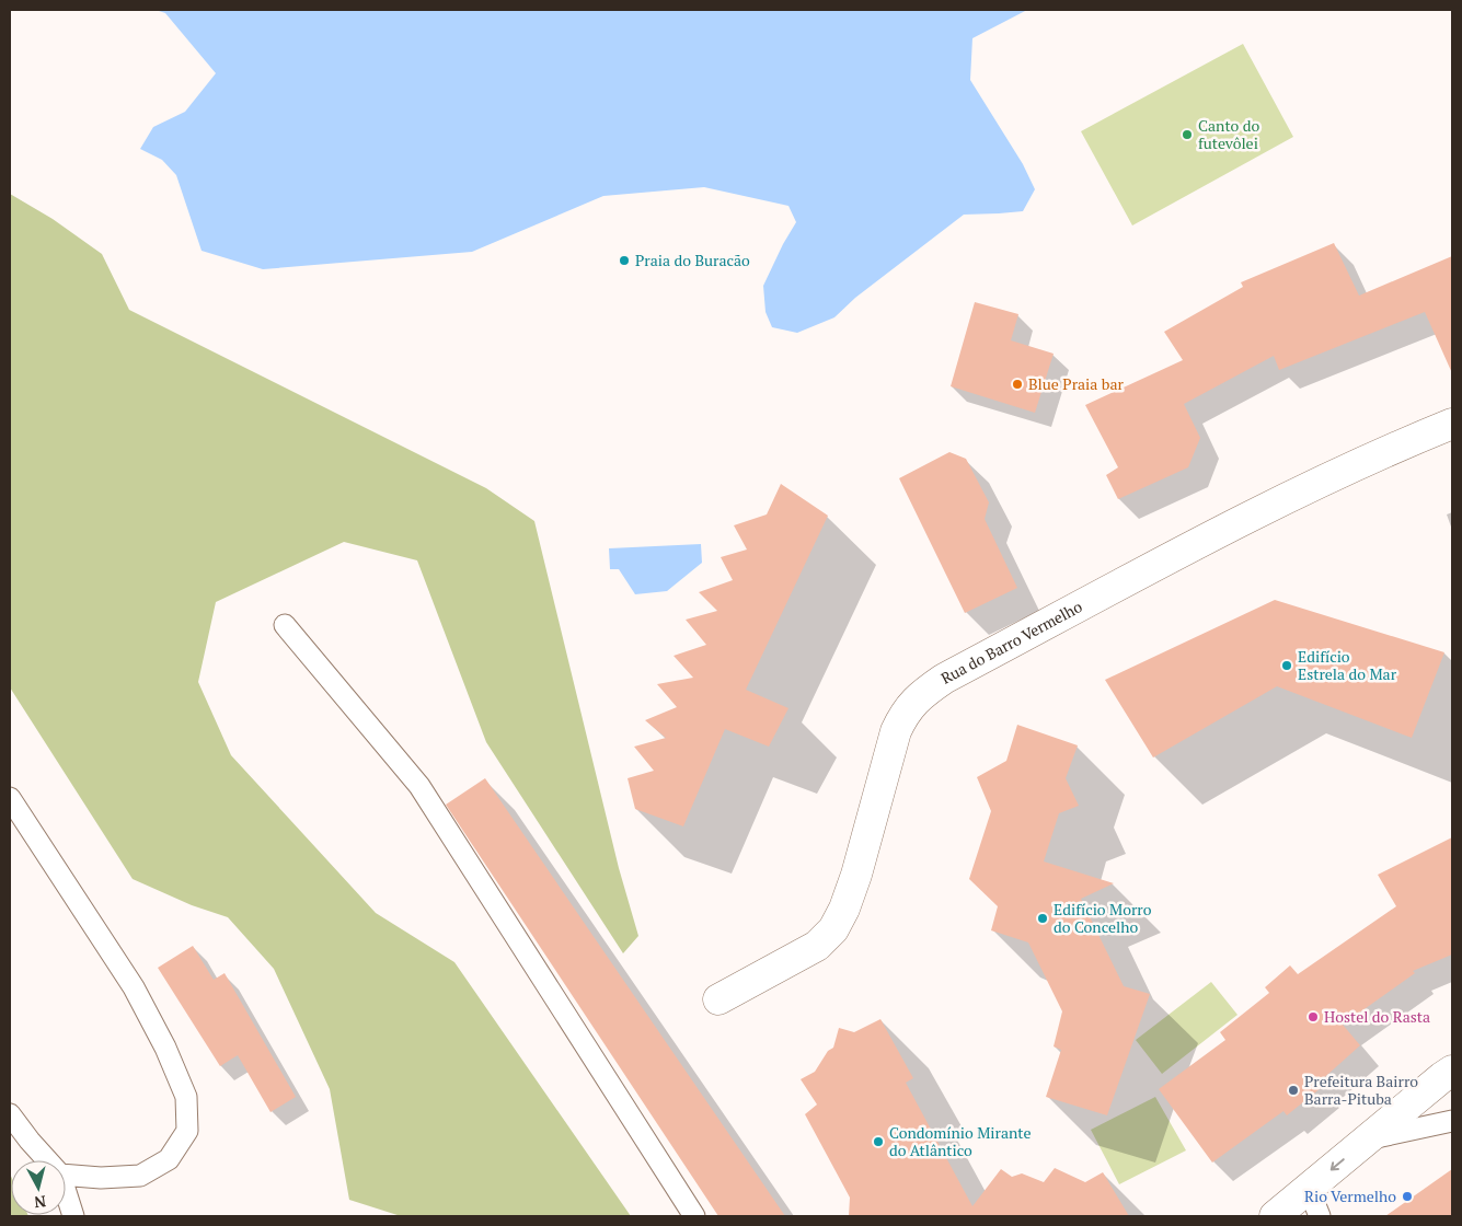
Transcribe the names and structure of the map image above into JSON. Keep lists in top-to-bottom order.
{
  "streets": {
    "street": ["Rua do Barro Vermelho"]
  },
  "places": [
    "Canto do futevôlei",
    "Praia do Buracão",
    "Blue Praia bar",
    "Edifício Estrela do Mar",
    "Edifício Morro do Concelho",
    "Hostel do Rasta",
    "Prefeitura Bairro Barra-Pituba",
    "Condomínio Mirante do Atlântico",
    "Rio Vermelho"
  ],
  "north": "bottom"
}
